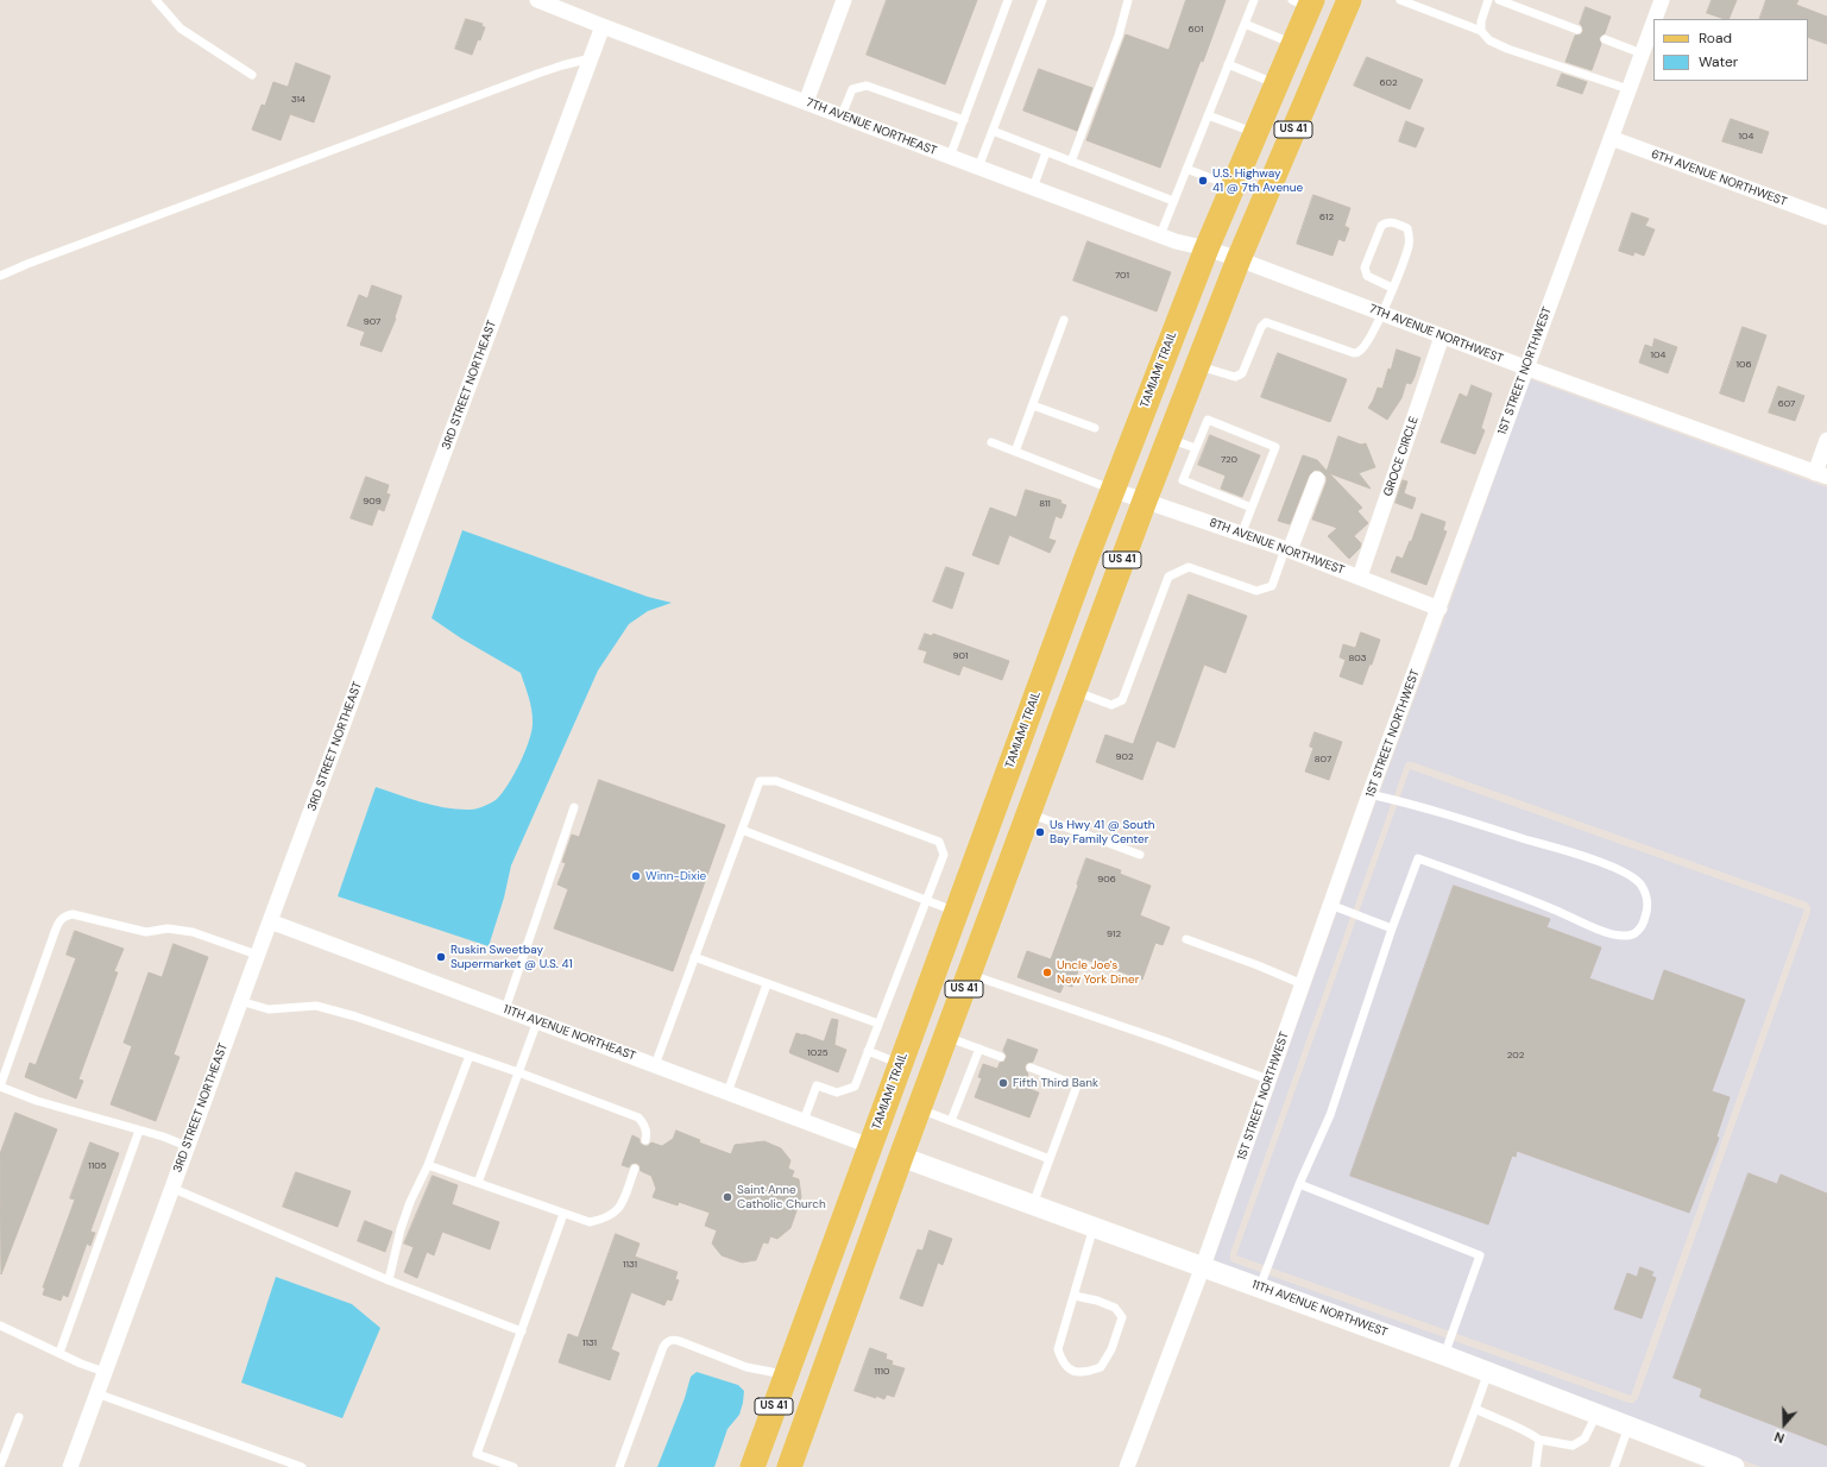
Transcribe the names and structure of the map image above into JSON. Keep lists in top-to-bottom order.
{
  "streets": {
    "main road": ["US 41", "TAMIAMI TRAIL"],
    "street": [
      "7TH AVENUE NORTHEAST",
      "6TH AVENUE NORTHWEST",
      "7TH AVENUE NORTHWEST",
      "1ST STREET NORTHWEST",
      "3RD STREET NORTHEAST",
      "GROCE CIRCLE",
      "8TH AVENUE NORTHWEST",
      "11TH AVENUE NORTHEAST",
      "11TH AVENUE NORTHWEST"
    ]
  },
  "crossings": [
    ["7TH AVENUE NORTHEAST", "7TH AVENUE NORTHWEST"],
    ["7TH AVENUE NORTHEAST", "TAMIAMI TRAIL"],
    ["7TH AVENUE NORTHEAST", "3RD STREET NORTHEAST"],
    ["US 41", "7TH AVENUE NORTHWEST"],
    ["US 41", "8TH AVENUE NORTHWEST"],
    ["US 41", "11TH AVENUE NORTHWEST"],
    ["6TH AVENUE NORTHWEST", "1ST STREET NORTHWEST"],
    ["7TH AVENUE NORTHWEST", "TAMIAMI TRAIL"],
    ["7TH AVENUE NORTHWEST", "1ST STREET NORTHWEST"],
    ["7TH AVENUE NORTHWEST", "GROCE CIRCLE"],
    ["TAMIAMI TRAIL", "8TH AVENUE NORTHWEST"],
    ["TAMIAMI TRAIL", "11TH AVENUE NORTHEAST"],
    ["1ST STREET NORTHWEST", "8TH AVENUE NORTHWEST"],
    ["1ST STREET NORTHWEST", "11TH AVENUE NORTHWEST"],
    ["3RD STREET NORTHEAST", "11TH AVENUE NORTHEAST"],
    ["GROCE CIRCLE", "8TH AVENUE NORTHWEST"]
  ],
  "places": [
    "U.S. Highway 41 @ 7th Avenue",
    "Us Hwy 41 @ South Bay Family Center",
    "Winn-Dixie",
    "Ruskin Sweetbay Supermarket @ U.S. 41",
    "Uncle Joe's New York Diner",
    "Fifth Third Bank",
    "Saint Anne Catholic Church"
  ],
  "house_numbers": [
    "601",
    "602",
    "314",
    "104",
    "612",
    "701",
    "907",
    "104",
    "106",
    "607",
    "720",
    "909",
    "811",
    "901",
    "803",
    "902",
    "807",
    "906",
    "912",
    "1025",
    "202",
    "1105",
    "1131",
    "1131",
    "1110"
  ],
  "legend": ["Road", "Water"],
  "north": "bottom"
}
